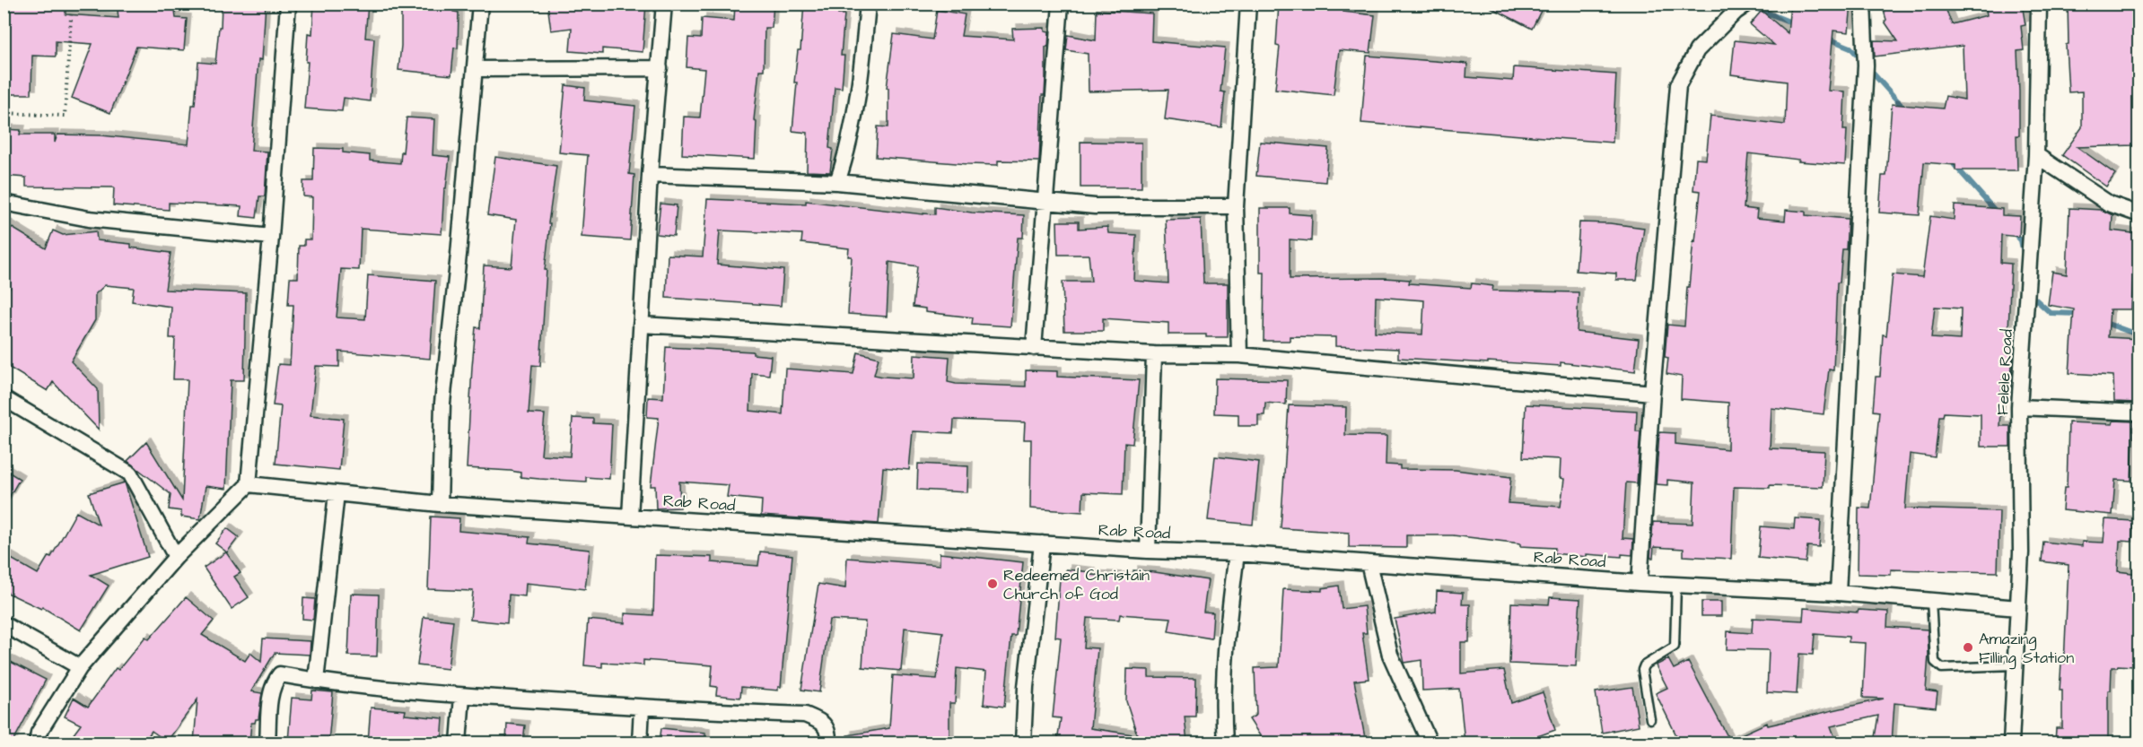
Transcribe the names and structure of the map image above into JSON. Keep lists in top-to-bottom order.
{
  "streets": {
    "street": ["Felele Road", "Rab Road"]
  },
  "crossings": [
    ["Felele Road", "Rab Road"]
  ],
  "places": ["Redeemed Christain Church of God", "Amazing Filling Station"]
}
